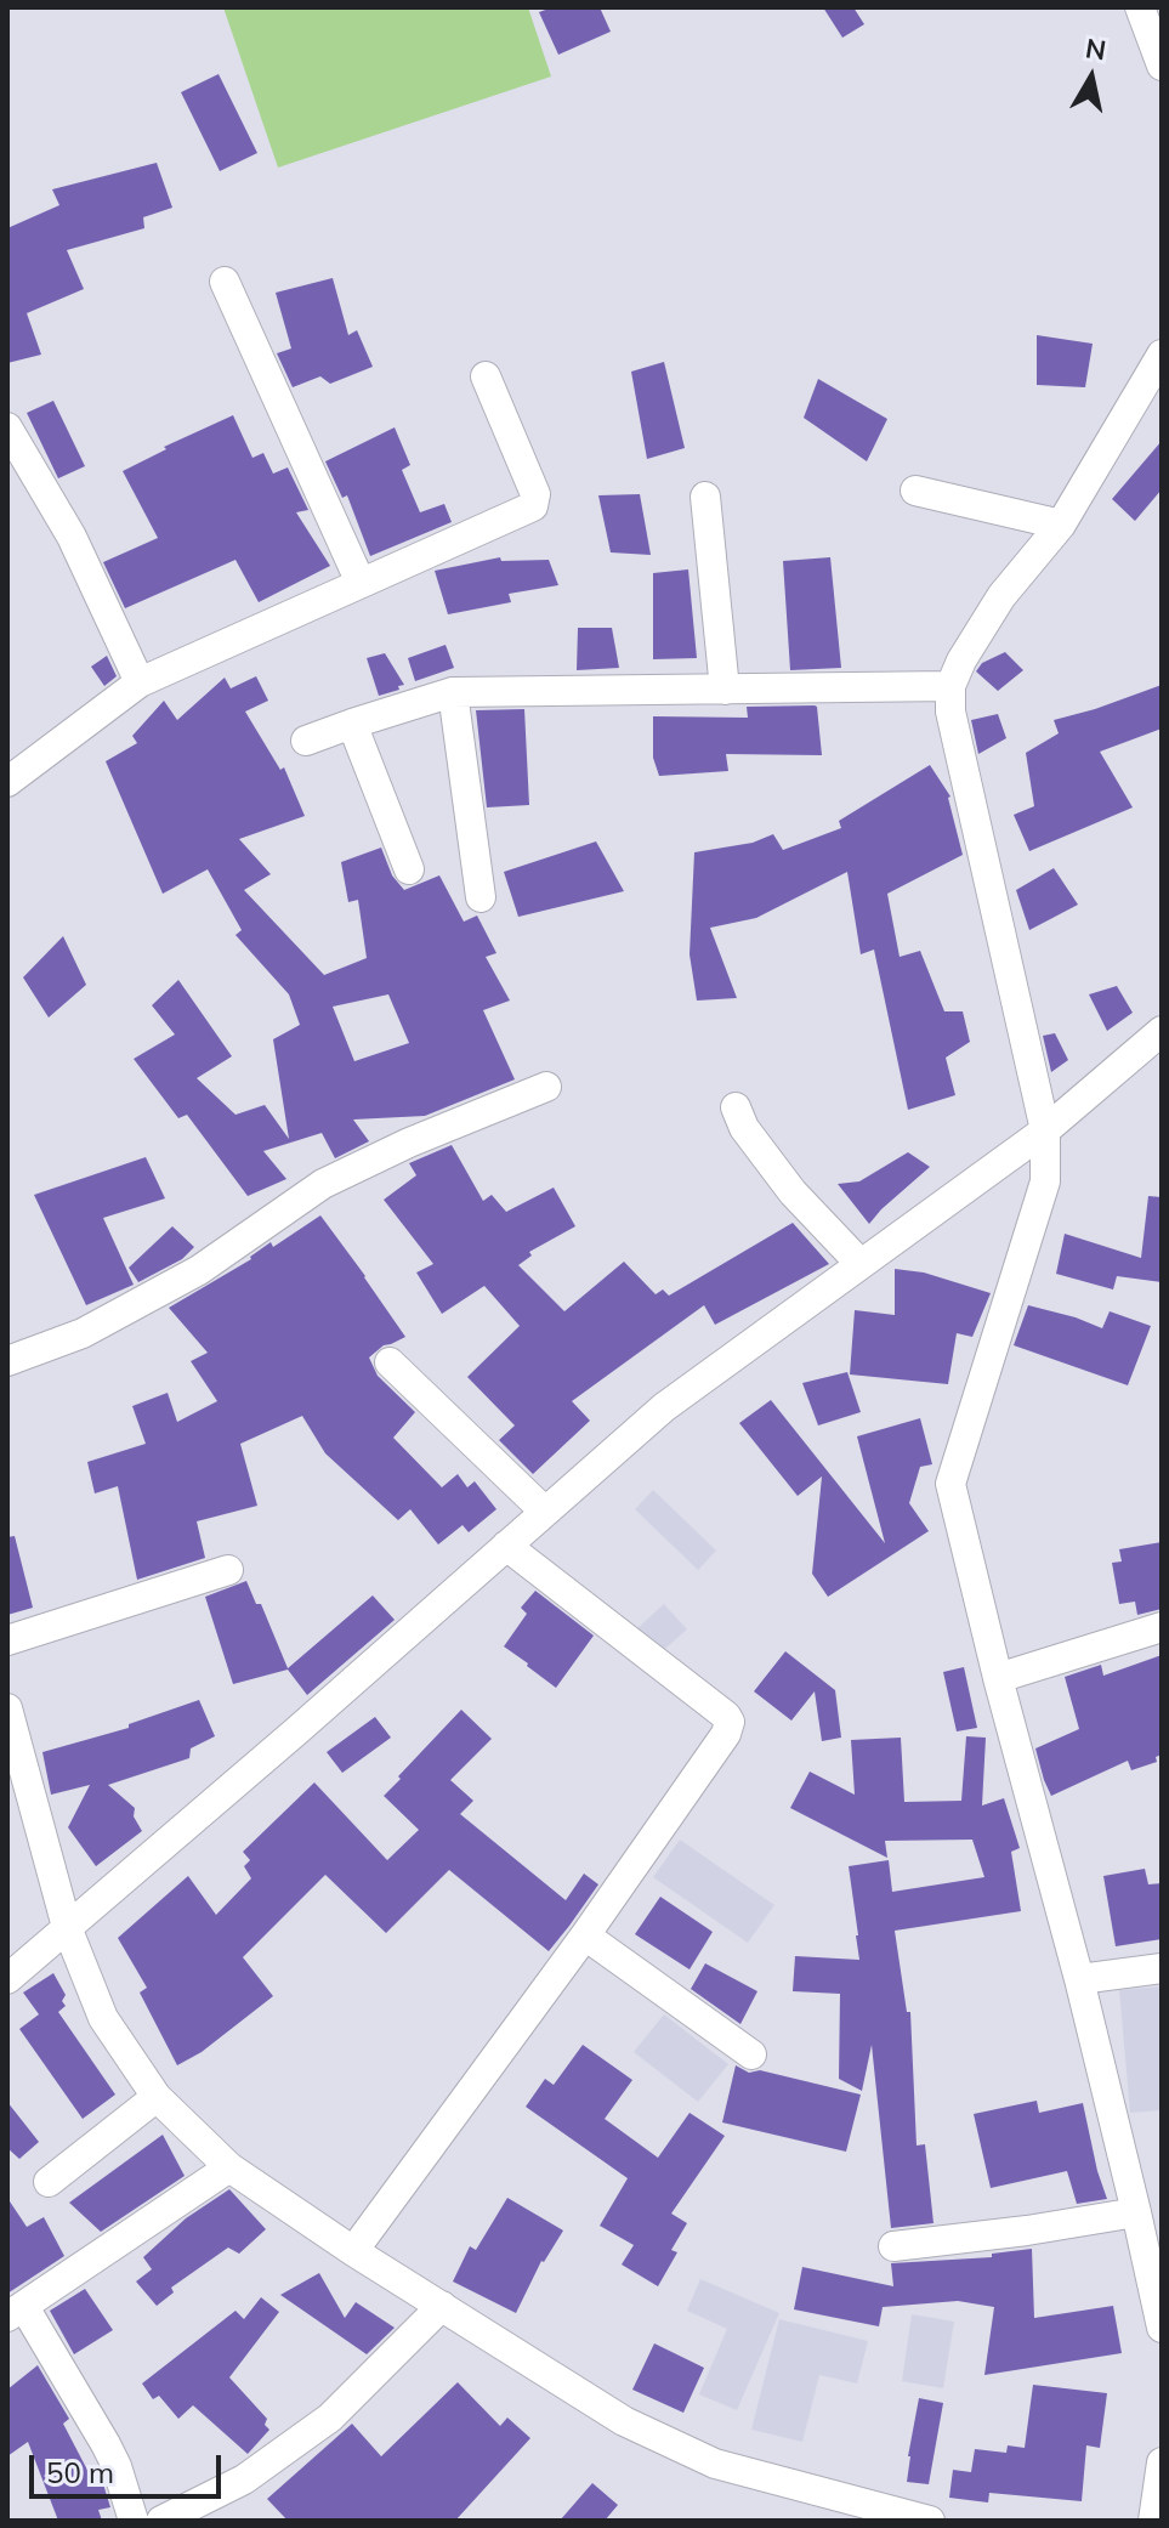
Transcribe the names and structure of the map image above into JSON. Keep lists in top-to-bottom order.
{
  "scale_bar": "50 m",
  "north": "top"
}
